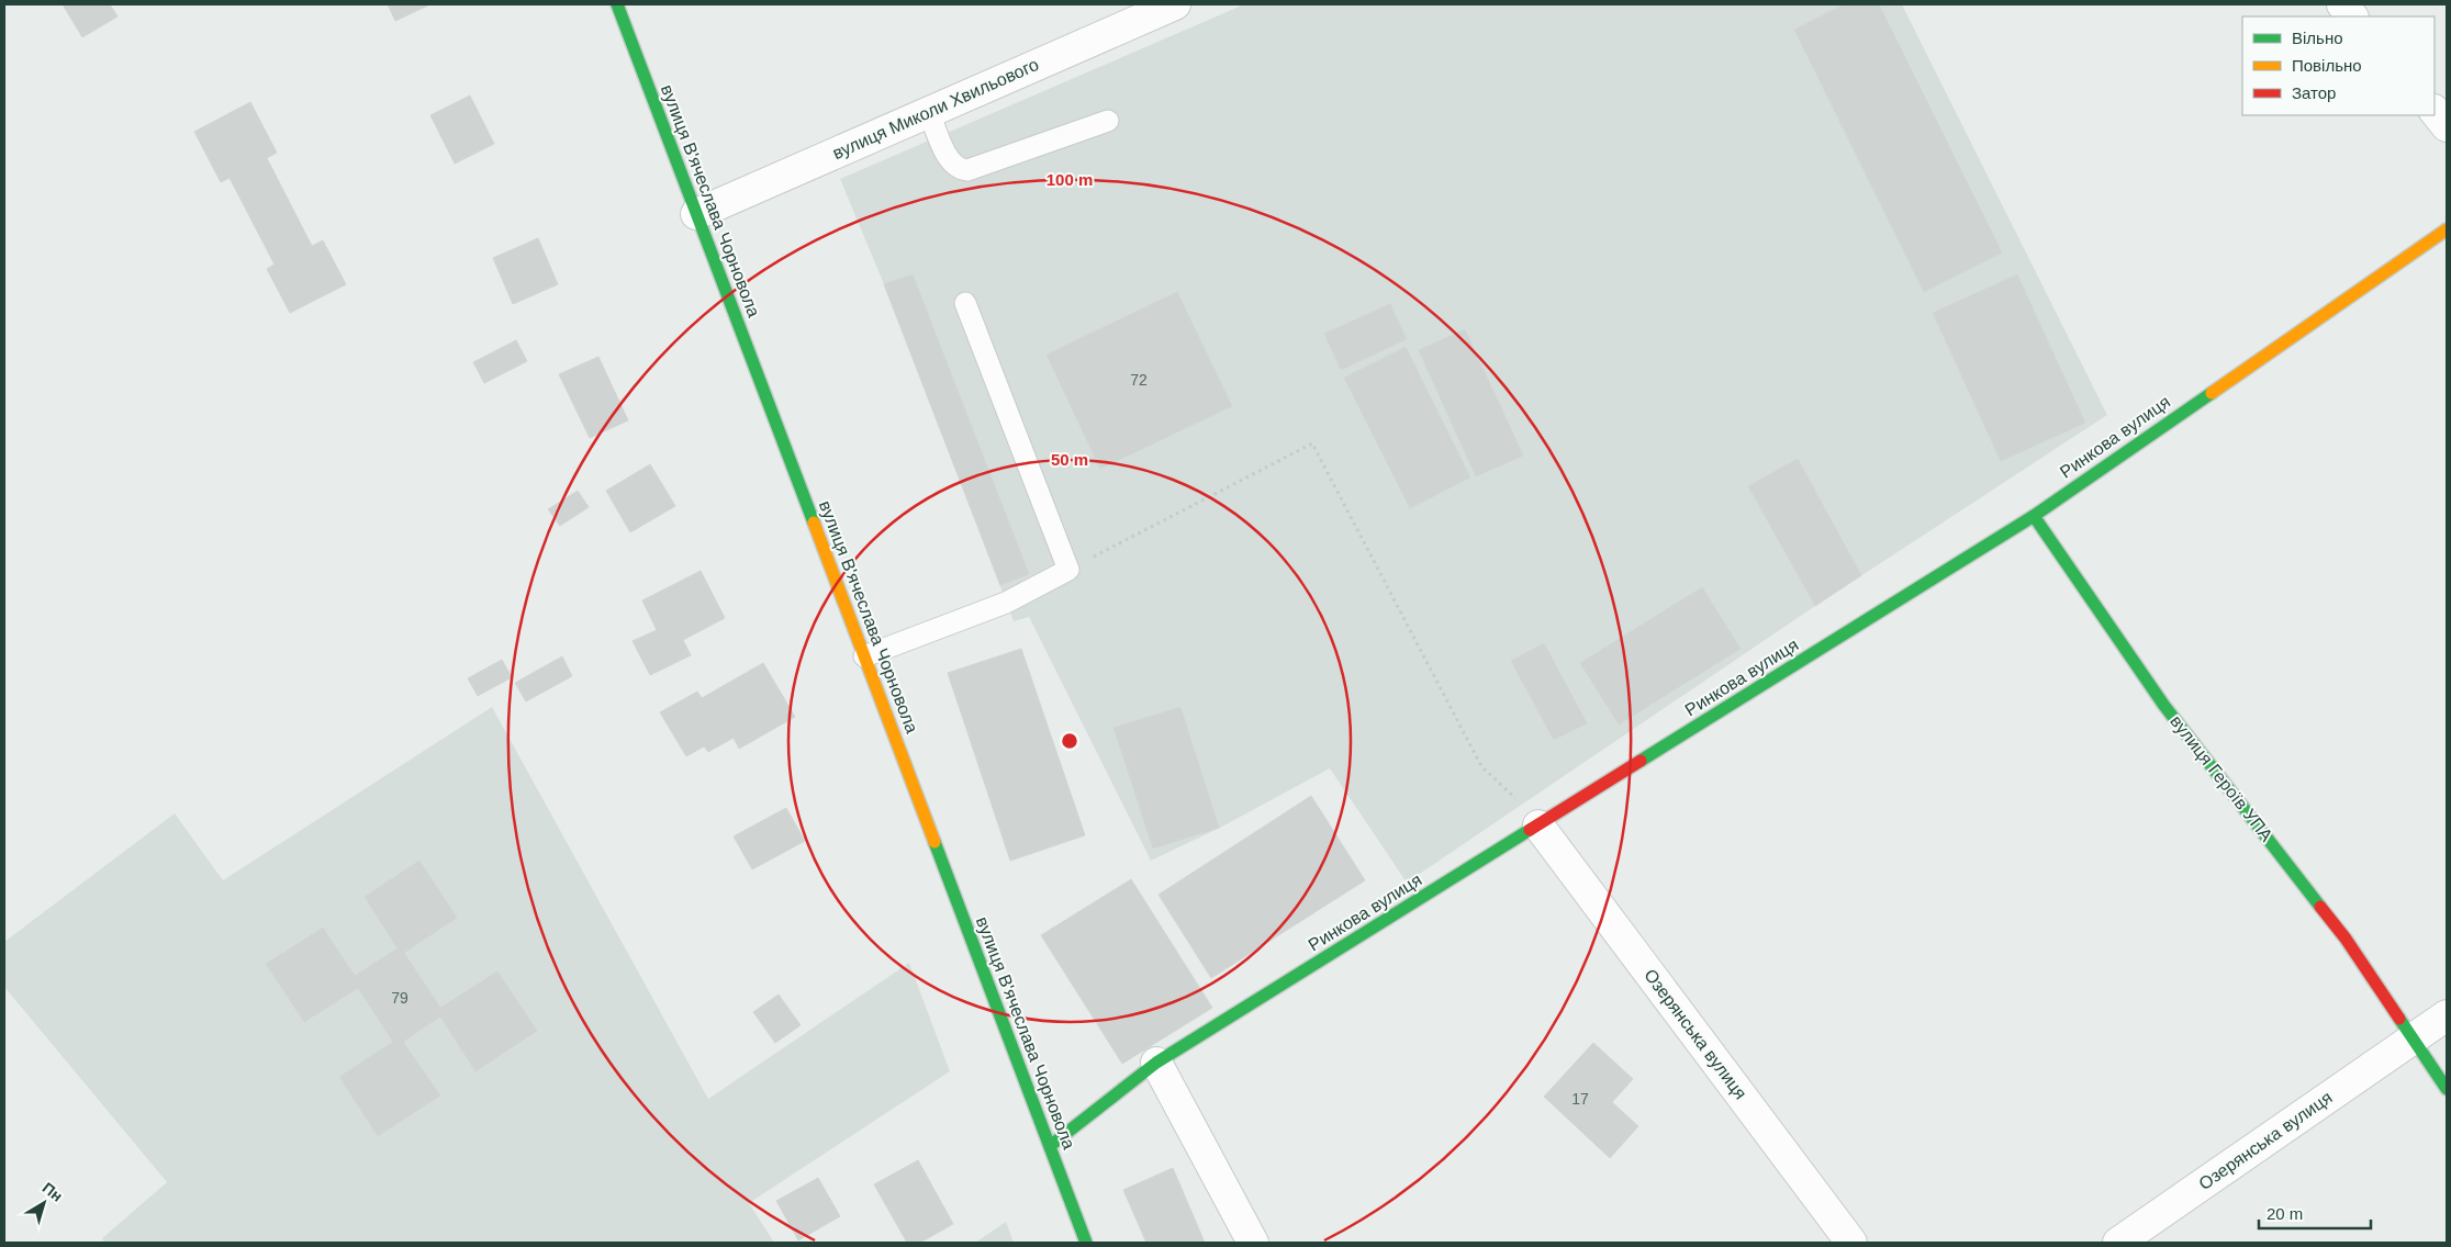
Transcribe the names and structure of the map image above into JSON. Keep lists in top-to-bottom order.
{
  "streets": {
    "street": [
      "вулиця Миколи Хвильового",
      "вулиця В'ячеслава Чорновола",
      "Ринкова вулиця",
      "вулиця Героїв УПА",
      "Озерянська вулиця"
    ]
  },
  "crossings": [
    ["вулиця Миколи Хвильового", "вулиця В'ячеслава Чорновола"],
    ["вулиця В'ячеслава Чорновола", "Ринкова вулиця"],
    ["Ринкова вулиця", "вулиця Героїв УПА"],
    ["Ринкова вулиця", "Озерянська вулиця"],
    ["вулиця Героїв УПА", "Озерянська вулиця"]
  ],
  "house_numbers": ["72", "79", "17"],
  "legend": ["Вільно", "Повільно", "Затор"],
  "scale_bar": "20 m",
  "north": "top right",
  "rings": ["100 m", "50 m"]
}
